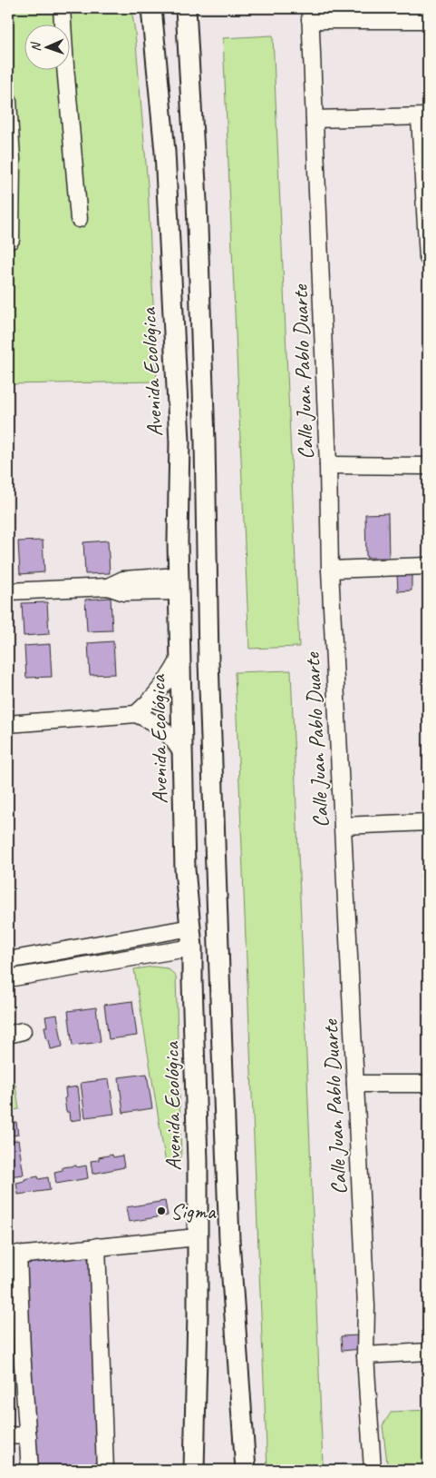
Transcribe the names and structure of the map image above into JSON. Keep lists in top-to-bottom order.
{
  "streets": {
    "main road": ["Avenida Ecológica"],
    "street": ["Calle Juan Pablo Duarte"]
  },
  "places": ["Sigma"],
  "north": "left"
}
